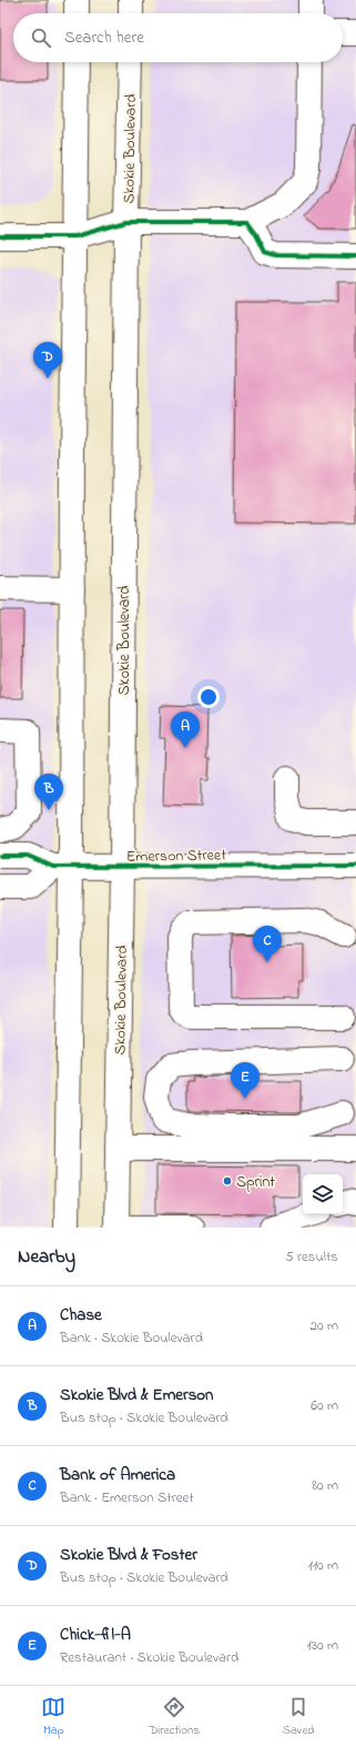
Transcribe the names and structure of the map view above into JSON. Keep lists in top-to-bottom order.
{
  "streets": {
    "main road": ["Skokie Boulevard", "Emerson Street"]
  },
  "crossings": [
    ["Skokie Boulevard", "Emerson Street"]
  ],
  "places": ["Sprint"],
  "page": {
    "search": "Search here",
    "pins": [
      "D",
      "A",
      "B",
      "C",
      "E"
    ],
    "heading": ["Nearby", "5 results"],
    "list": [
      {
        "mark": "A",
        "name": "Chase",
        "note": "Bank · Skokie Boulevard",
        "value": "20 m"
      },
      {
        "mark": "B",
        "name": "Skokie Blvd & Emerson",
        "note": "Bus stop · Skokie Boulevard",
        "value": "60 m"
      },
      {
        "mark": "C",
        "name": "Bank of America",
        "note": "Bank · Emerson Street",
        "value": "80 m"
      },
      {
        "mark": "D",
        "name": "Skokie Blvd & Foster",
        "note": "Bus stop · Skokie Boulevard",
        "value": "110 m"
      },
      {
        "mark": "E",
        "name": "Chick-fil-A",
        "note": "Restaurant · Skokie Boulevard",
        "value": "130 m"
      }
    ],
    "nav": ["Map", "Directions", "Saved"]
  }
}
